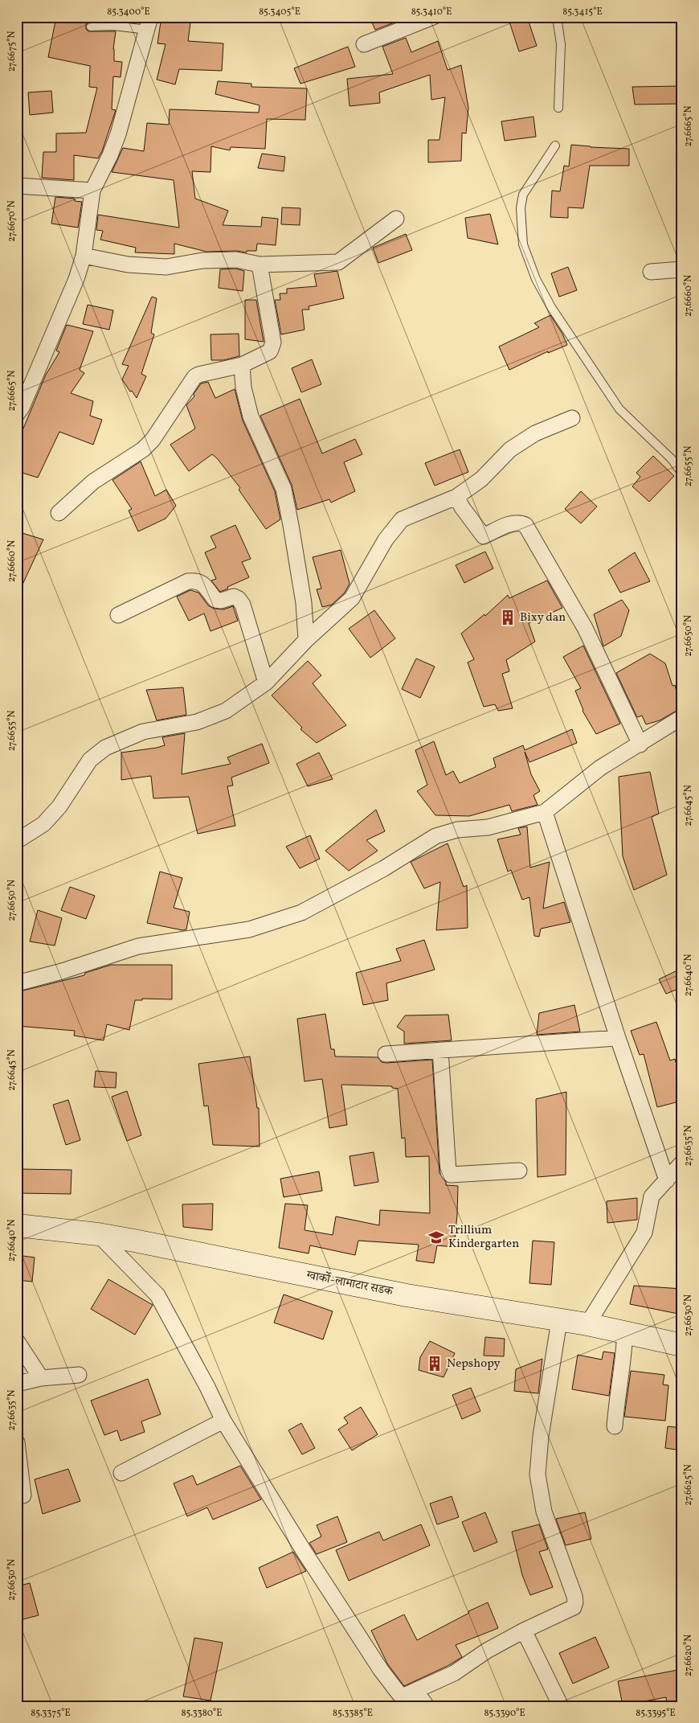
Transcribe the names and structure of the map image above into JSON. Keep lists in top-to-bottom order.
{
  "streets": {
    "main road": ["ग्वार्को-लामाटार सडक"]
  },
  "places": {
    "building": ["Bixy dan", "Nepshopy"],
    "school or university": ["Trillium Kindergarten"]
  },
  "coordinates": [
    "85.3400°E",
    "85.3405°E",
    "85.3410°E",
    "85.3415°E",
    "27.6675°N",
    "27.6665°N",
    "27.6670°N",
    "27.6660°N",
    "27.6655°N",
    "27.6650°N",
    "27.6645°N",
    "27.6640°N",
    "27.6635°N",
    "27.6630°N",
    "27.6625°N",
    "27.6620°N",
    "85.3375°E",
    "85.3380°E",
    "85.3385°E",
    "85.3390°E",
    "85.3395°E"
  ]
}
